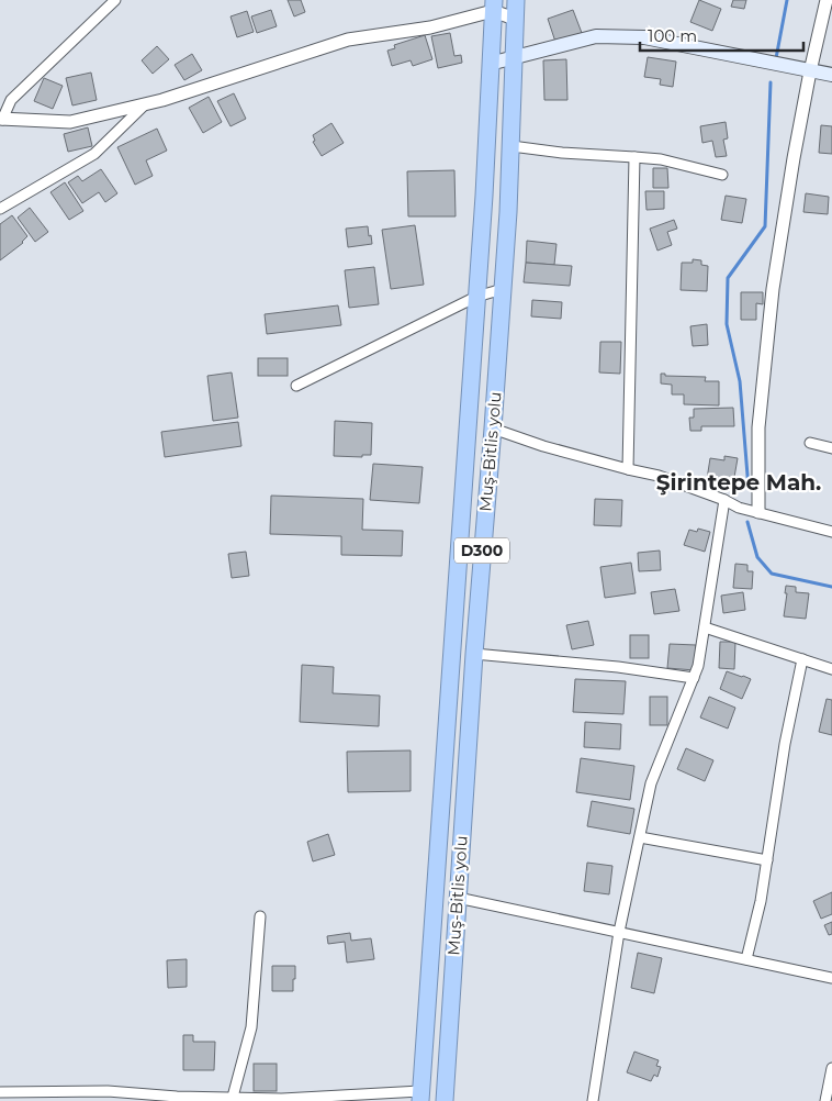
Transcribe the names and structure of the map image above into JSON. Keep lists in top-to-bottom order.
{
  "streets": {
    "highway": ["Muş-Bitlis yolu", "D300"]
  },
  "districts": ["Şirintepe Mah."],
  "scale_bar": "100 m"
}
